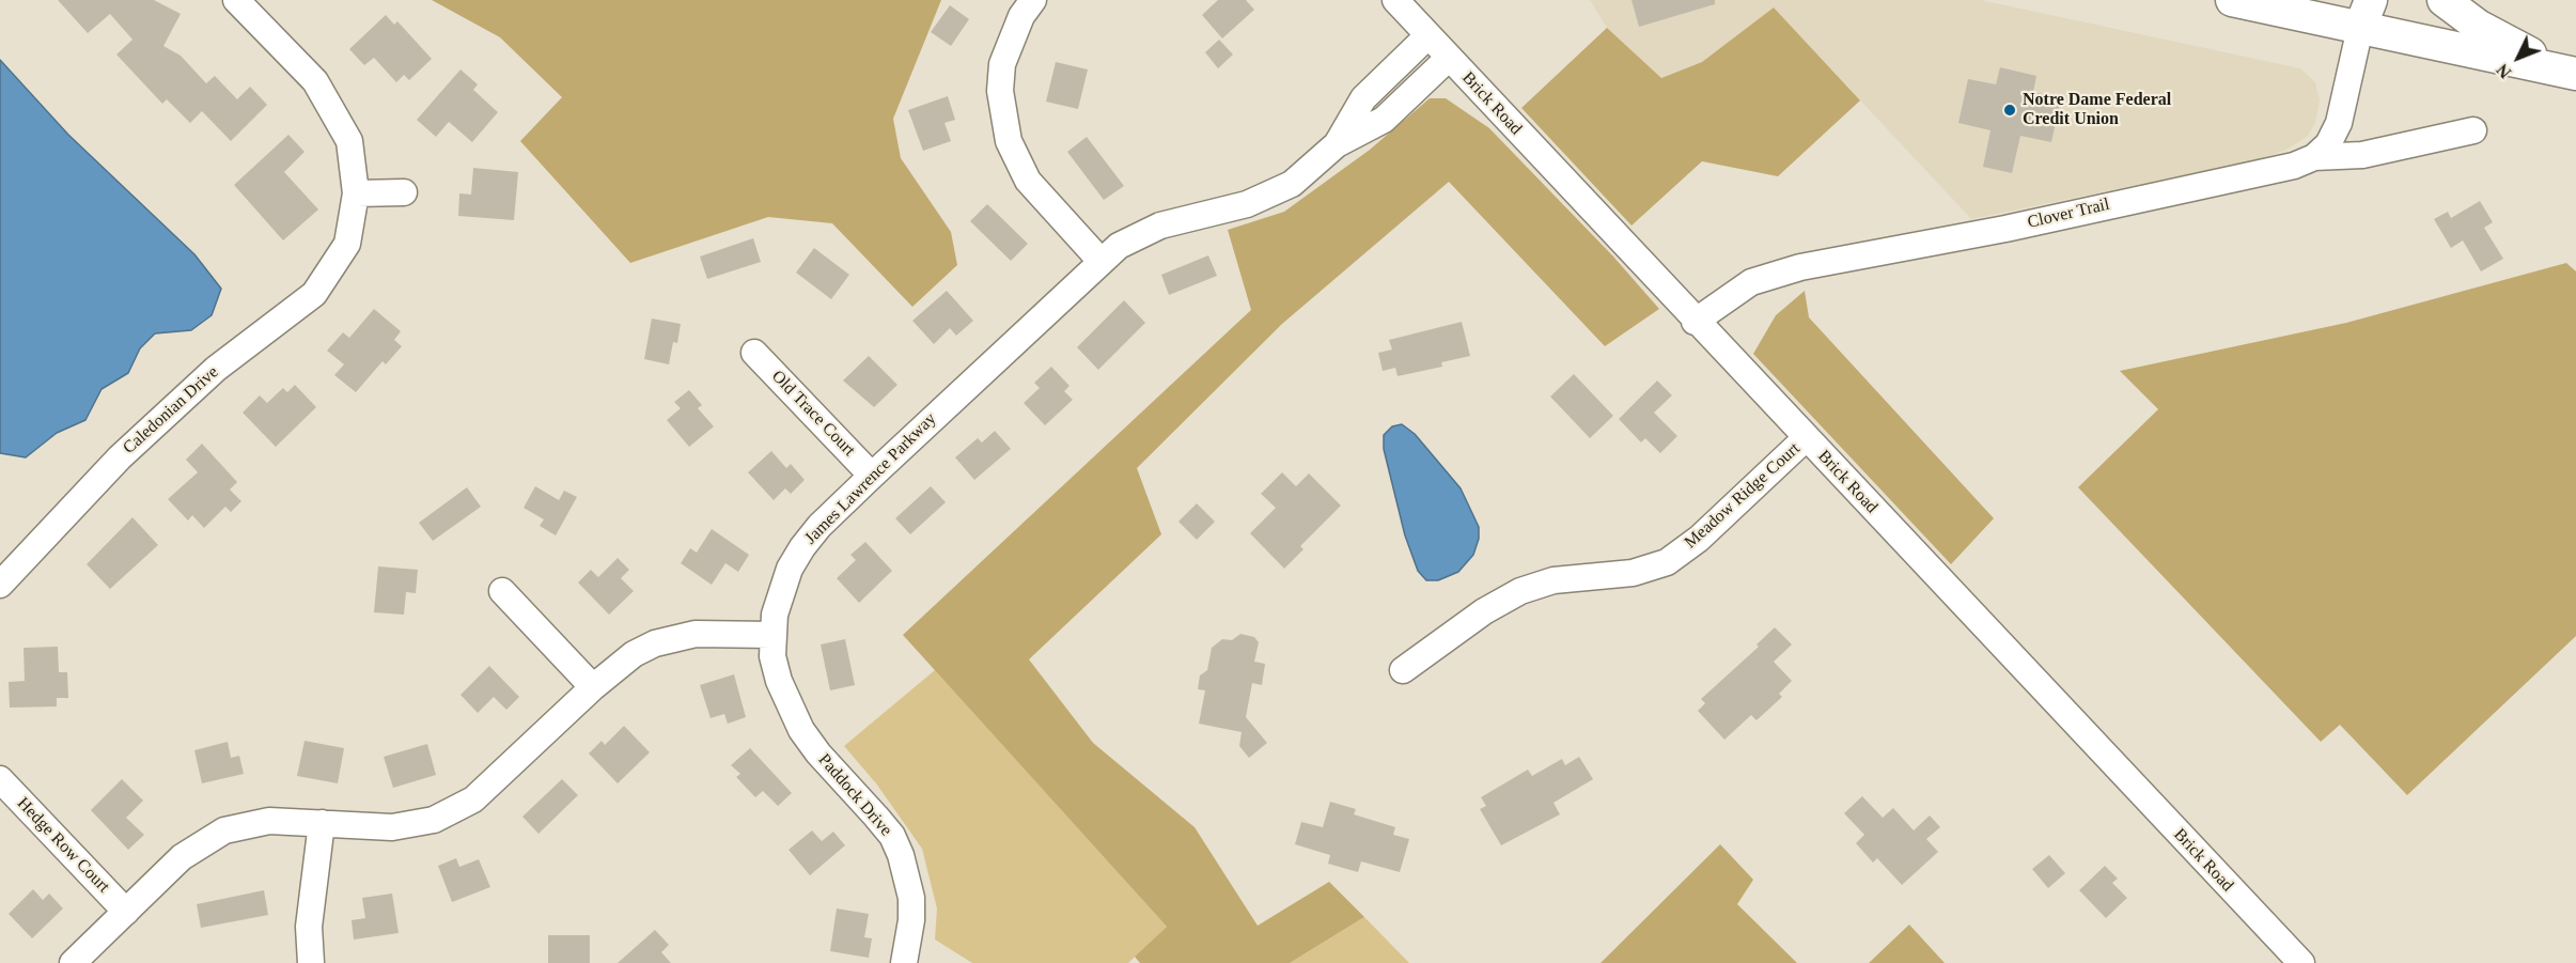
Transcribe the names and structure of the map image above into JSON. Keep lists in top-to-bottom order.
{
  "streets": {
    "street": [
      "Brick Road",
      "Clover Trail",
      "Caledonian Drive",
      "Old Trace Court",
      "James Lawrence Parkway",
      "Meadow Ridge Court",
      "Paddock Drive",
      "Hedge Row Court"
    ]
  },
  "crossings": [
    ["Brick Road", "Clover Trail"],
    ["Brick Road", "James Lawrence Parkway"],
    ["Brick Road", "Meadow Ridge Court"],
    ["Old Trace Court", "James Lawrence Parkway"],
    ["James Lawrence Parkway", "Paddock Drive"]
  ],
  "places": ["Notre Dame Federal Credit Union"],
  "north": "bottom left"
}
